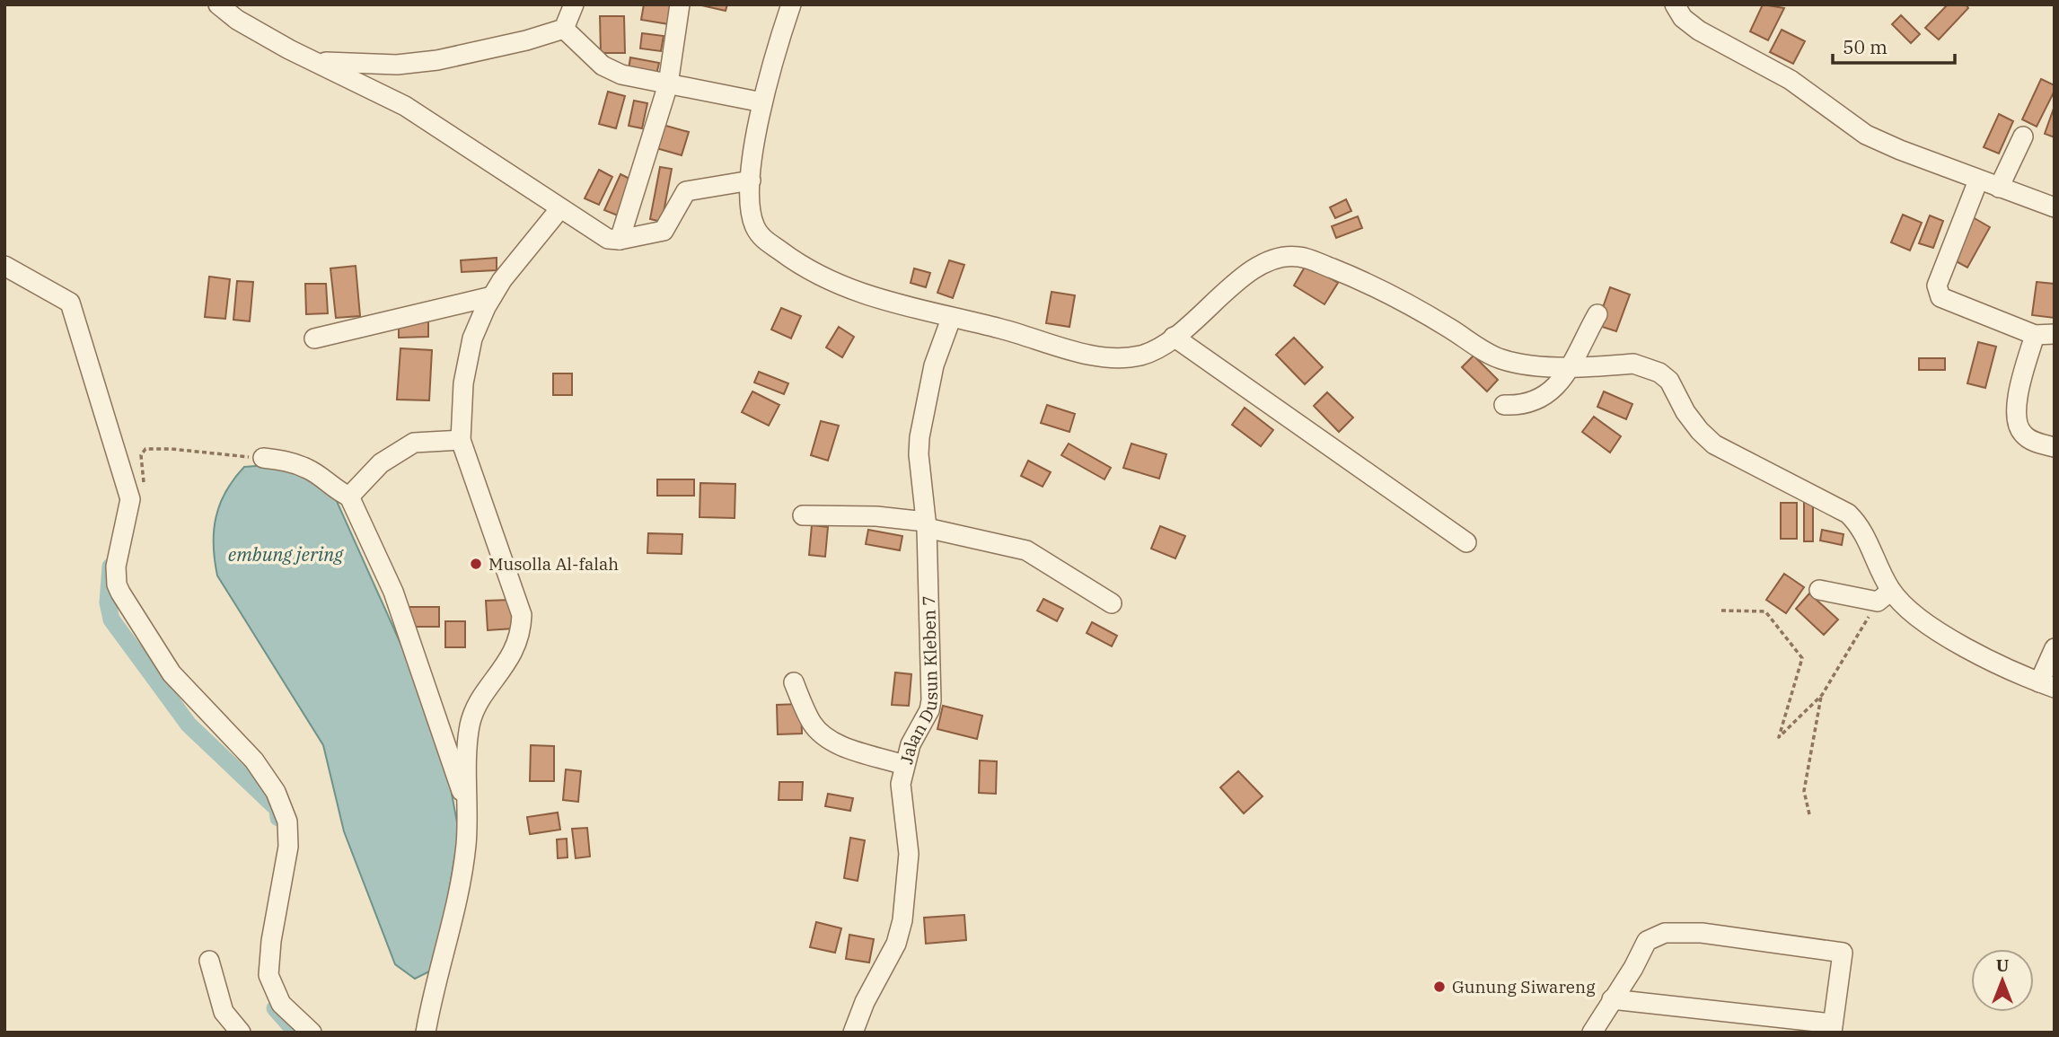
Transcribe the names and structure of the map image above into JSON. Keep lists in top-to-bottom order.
{
  "streets": {
    "street": ["Jalan Dusun Kleben 7"]
  },
  "water": ["embung jering"],
  "places": ["Musolla Al-falah", "Gunung Siwareng"],
  "scale_bar": "50 m",
  "north": "top"
}
